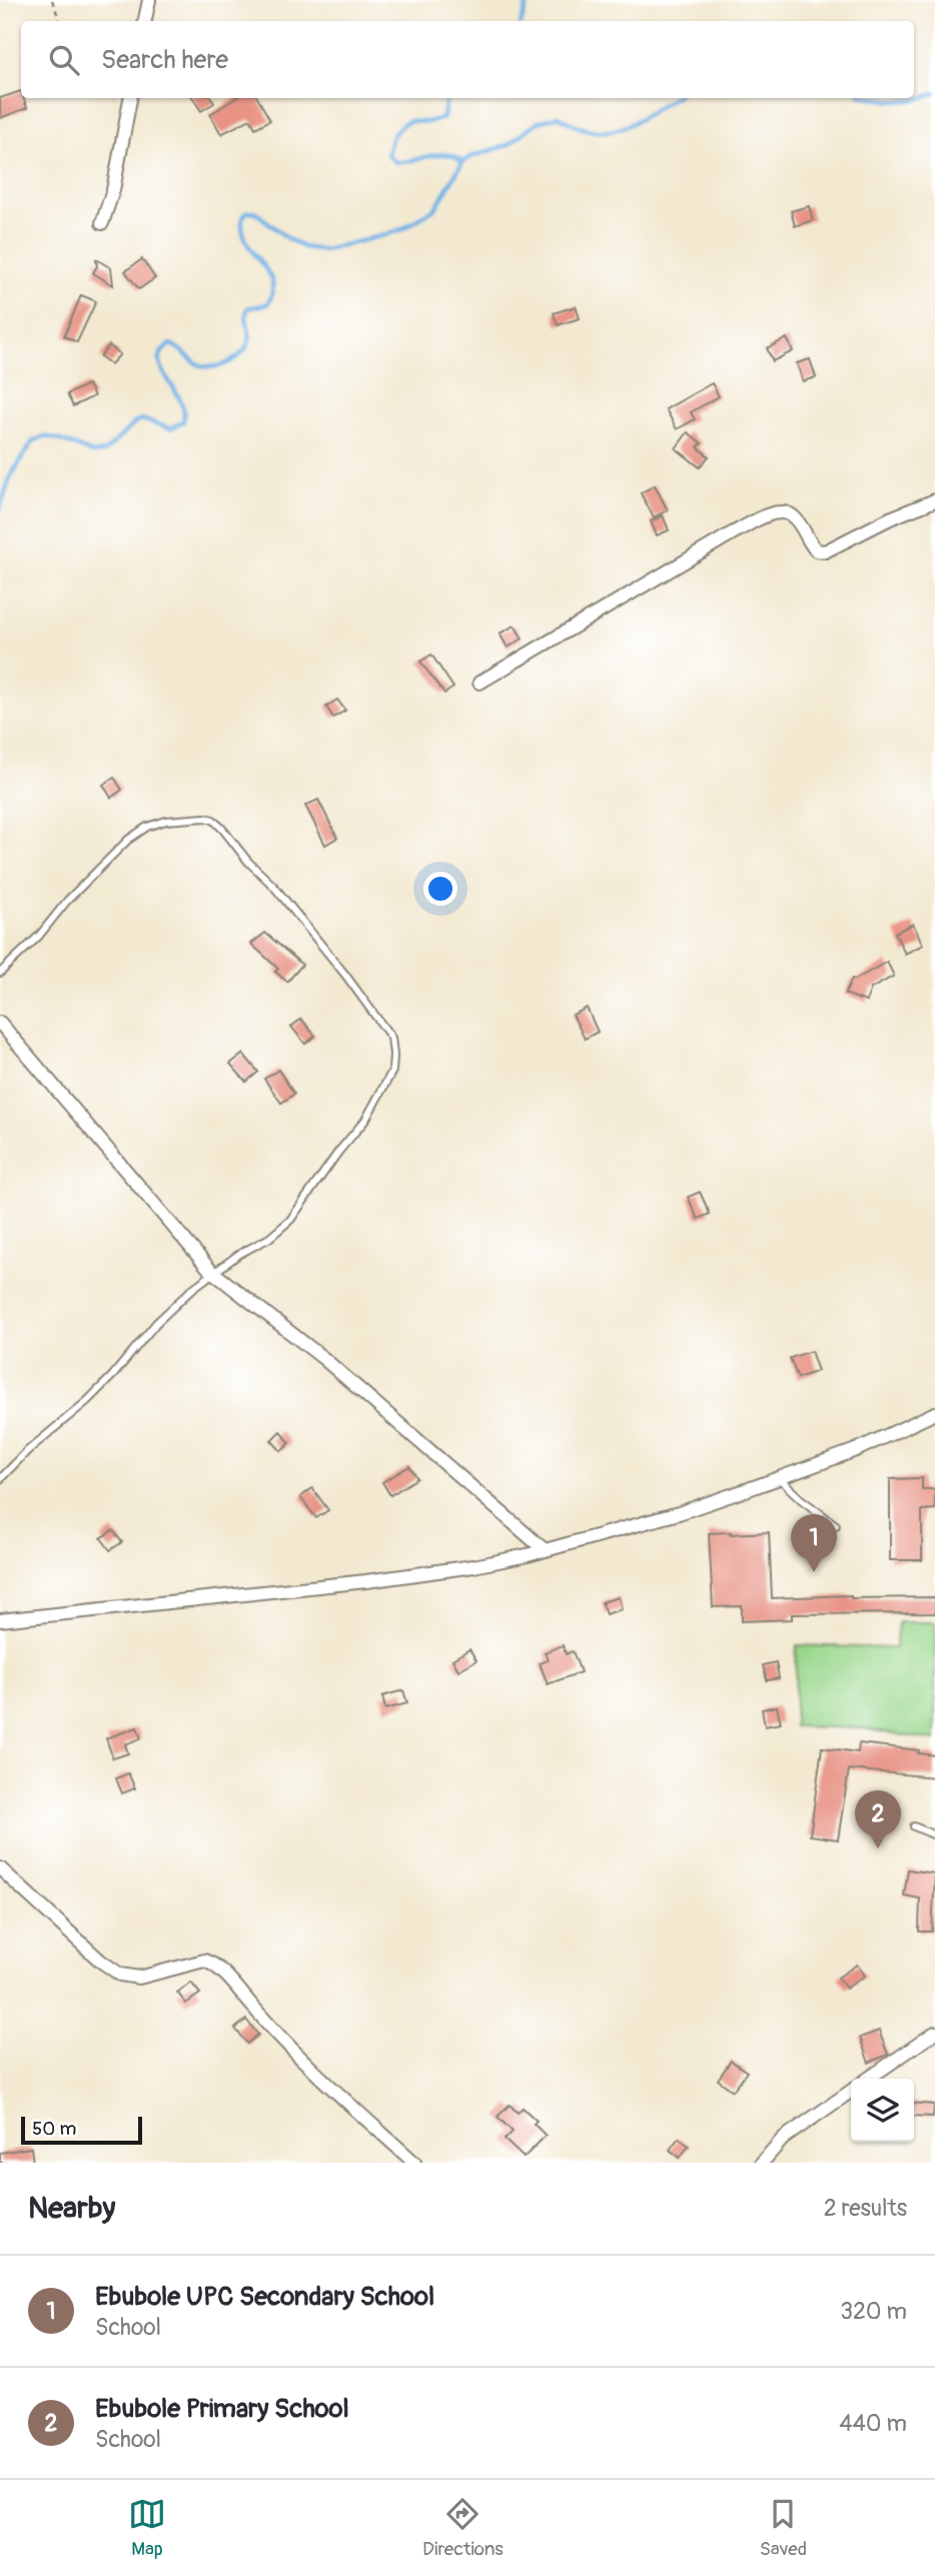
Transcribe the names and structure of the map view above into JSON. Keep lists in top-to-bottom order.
{
  "scale_bar": "50 m",
  "page": {
    "search": "Search here",
    "pins": ["1", "2"],
    "scale": "50 m",
    "heading": ["Nearby", "2 results"],
    "list": [
      {
        "mark": "1",
        "name": "Ebubole UPC Secondary School",
        "note": "School",
        "value": "320 m"
      },
      {
        "mark": "2",
        "name": "Ebubole Primary School",
        "note": "School",
        "value": "440 m"
      }
    ],
    "nav": ["Map", "Directions", "Saved"]
  }
}
